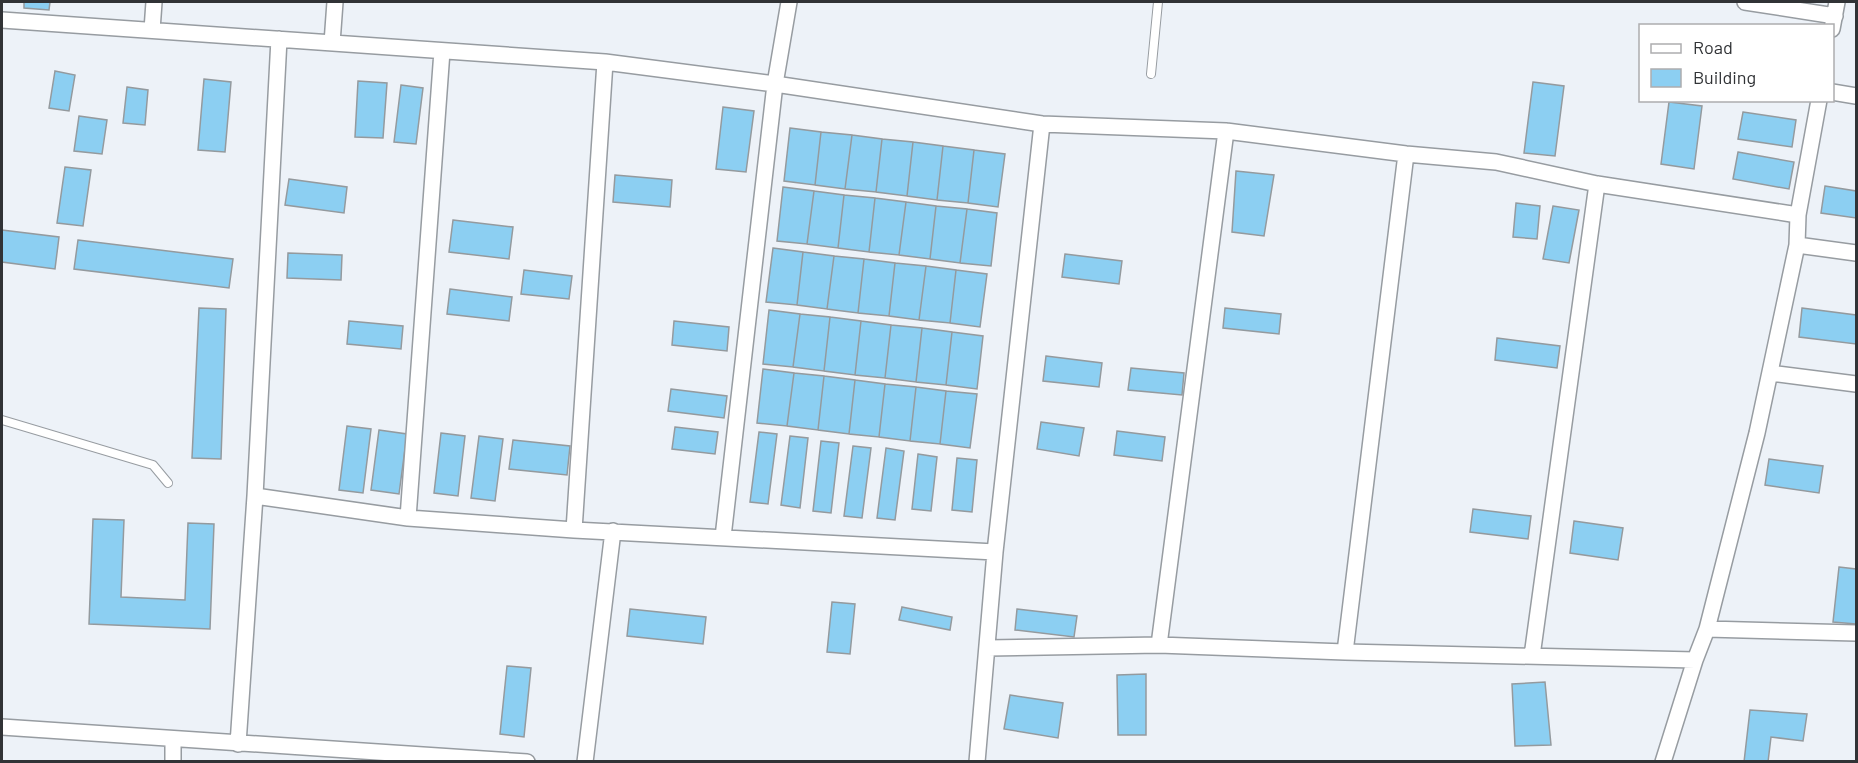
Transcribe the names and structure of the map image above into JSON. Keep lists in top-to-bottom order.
{
  "legend": ["Road", "Building"]
}
